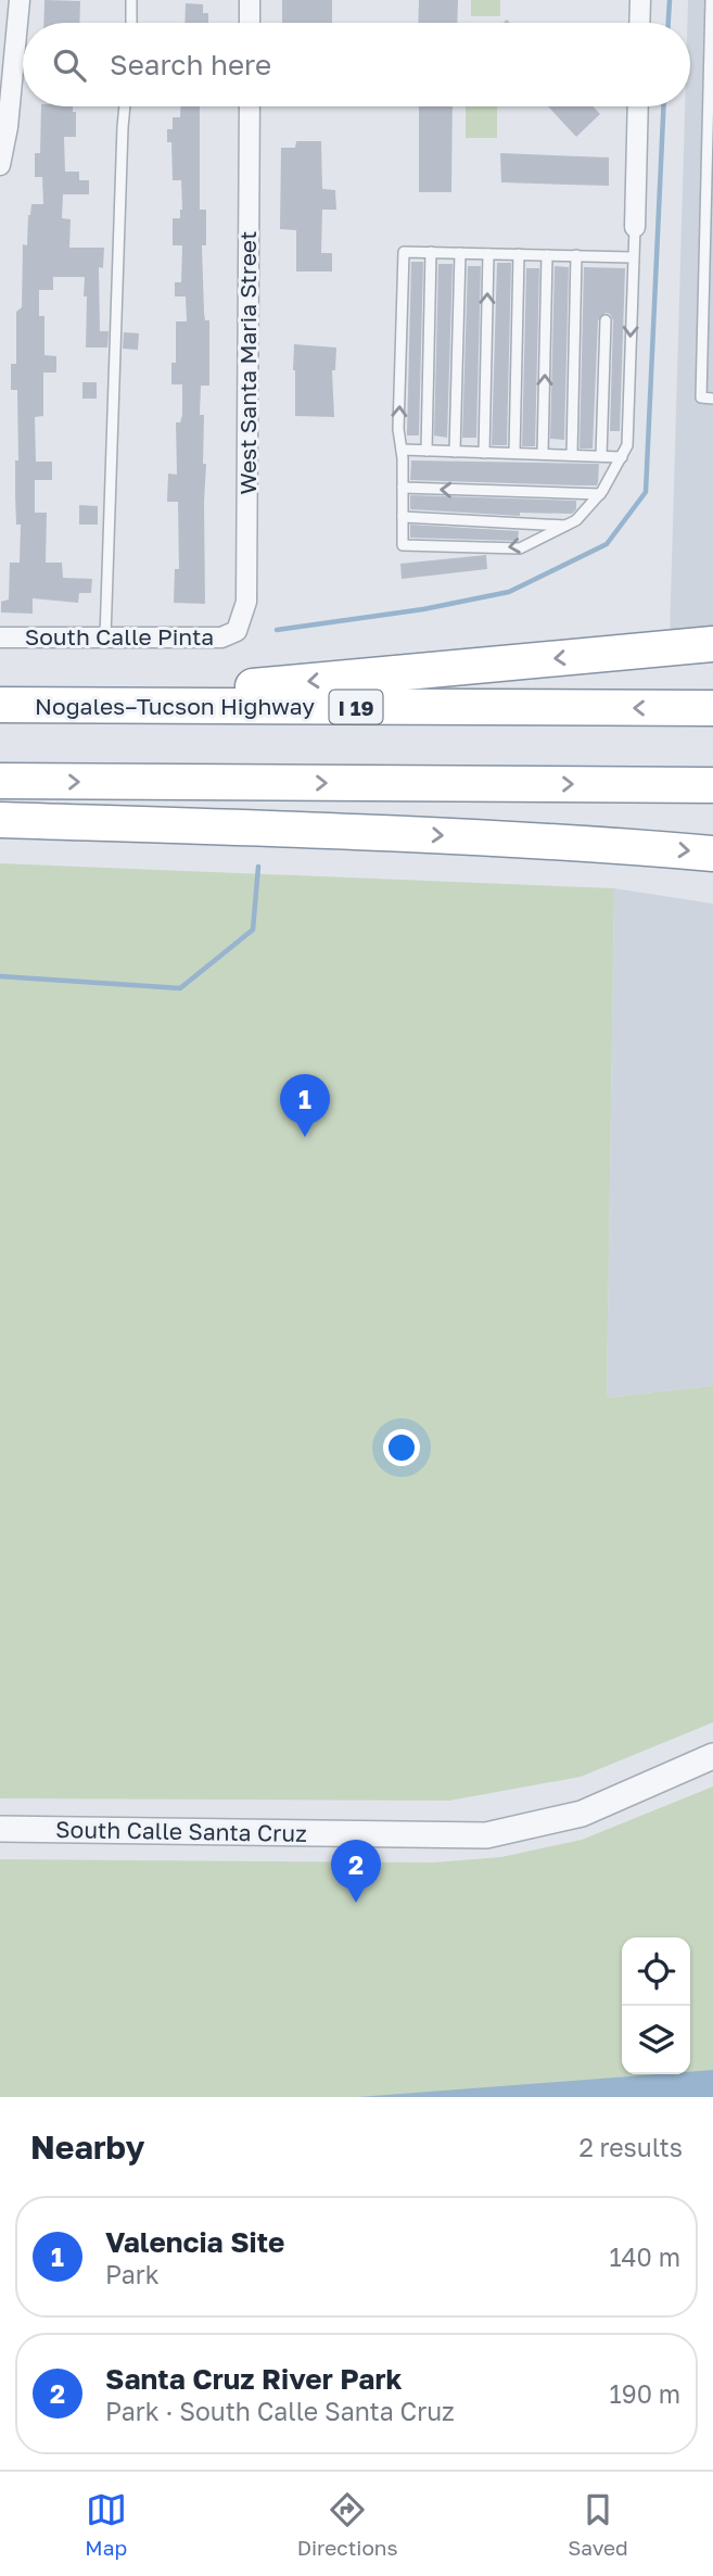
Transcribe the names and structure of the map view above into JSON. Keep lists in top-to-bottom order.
{
  "streets": {
    "highway": ["Nogales–Tucson Highway", "I 19"],
    "street": ["West Santa Maria Street", "South Calle Pinta", "South Calle Santa Cruz"]
  },
  "crossings": [
    ["West Santa Maria Street", "South Calle Pinta"]
  ],
  "page": {
    "search": "Search here",
    "pins": ["1", "2"],
    "heading": ["Nearby", "2 results"],
    "list": [
      {
        "mark": "1",
        "name": "Valencia Site",
        "note": "Park",
        "value": "140 m"
      },
      {
        "mark": "2",
        "name": "Santa Cruz River Park",
        "note": "Park · South Calle Santa Cruz",
        "value": "190 m"
      }
    ],
    "nav": ["Map", "Directions", "Saved"]
  }
}
